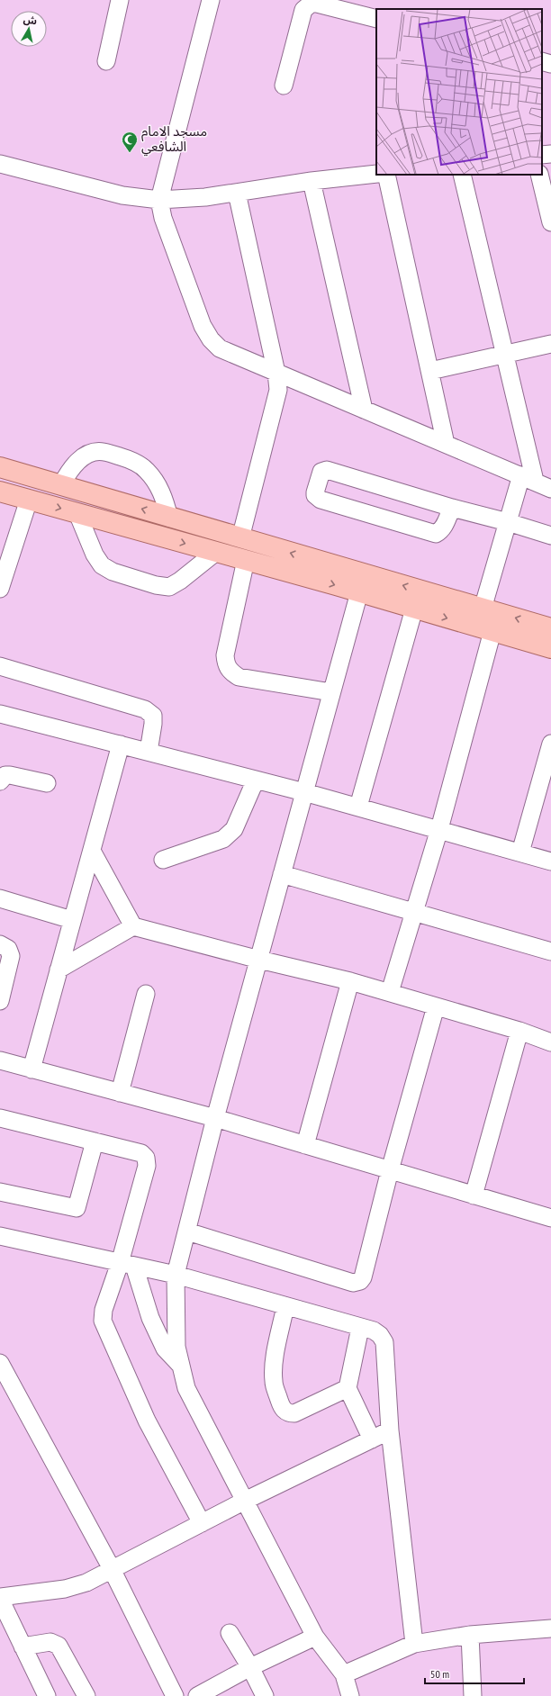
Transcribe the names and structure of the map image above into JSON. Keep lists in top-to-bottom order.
{
  "places": {
    "mosque": ["مسجد الامام الشافعي"]
  },
  "scale_bar": "50 m",
  "north": "top"
}
